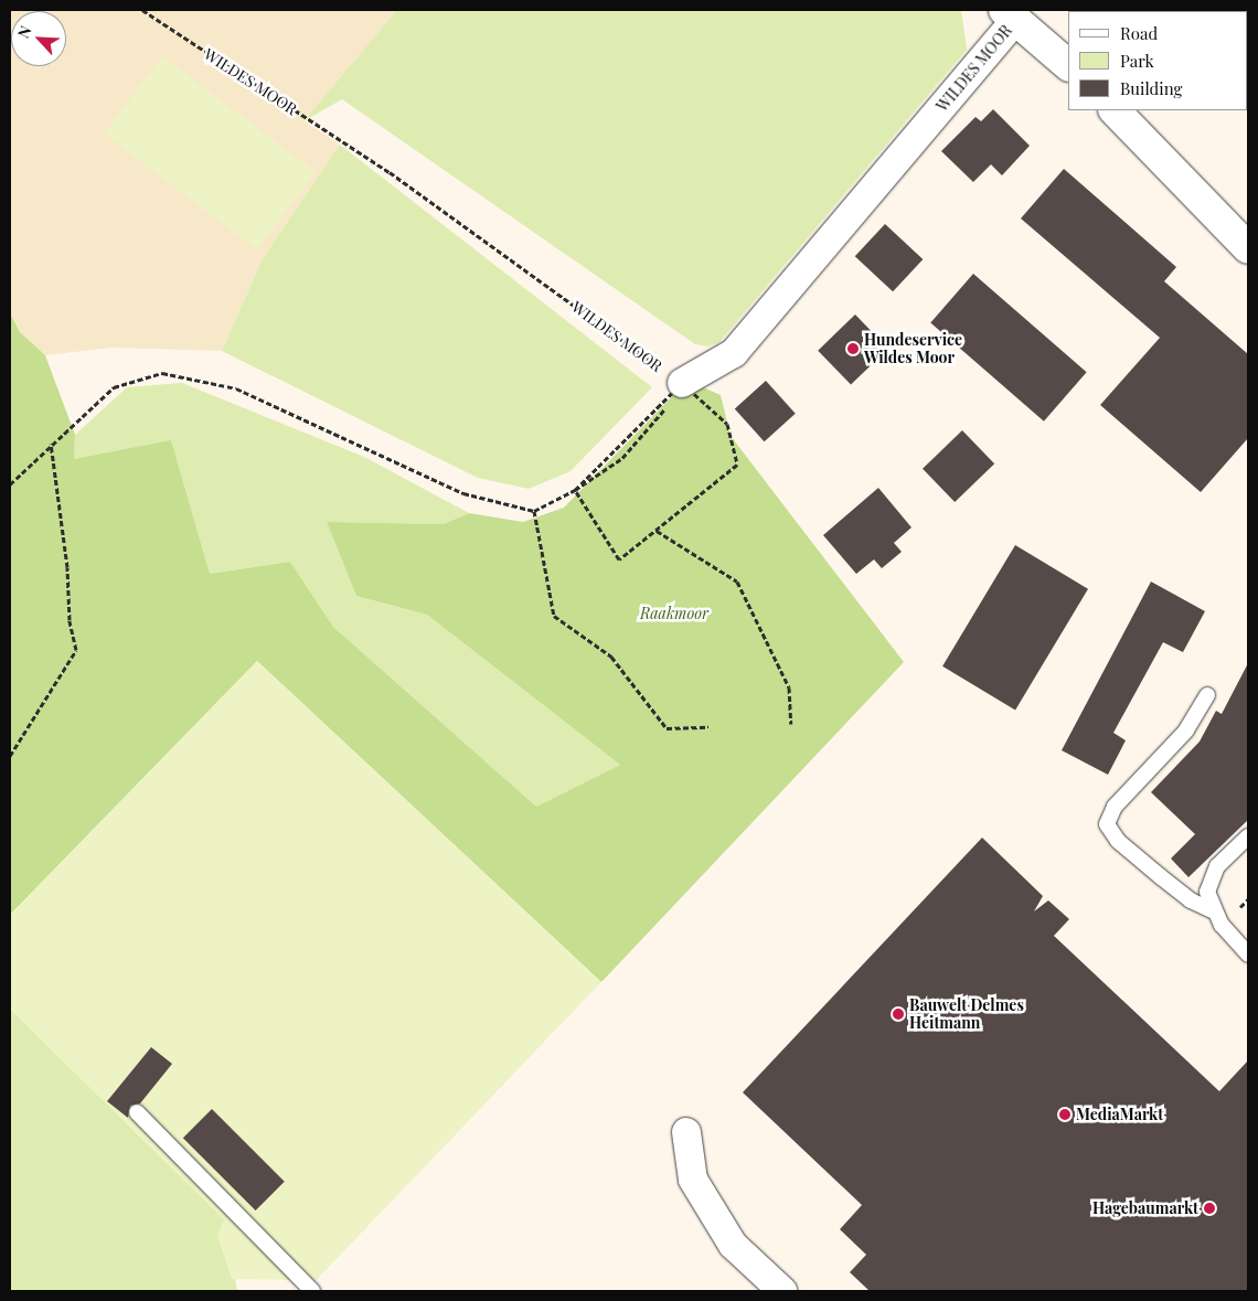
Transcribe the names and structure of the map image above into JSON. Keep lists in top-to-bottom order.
{
  "streets": {
    "street": ["WILDES MOOR"]
  },
  "parks": ["Raakmoor"],
  "places": [
    "Hundeservice Wildes Moor",
    "Bauwelt Delmes Heitmann",
    "MediaMarkt",
    "Hagebaumarkt"
  ],
  "legend": ["Road", "Park", "Building"],
  "north": "top left"
}
